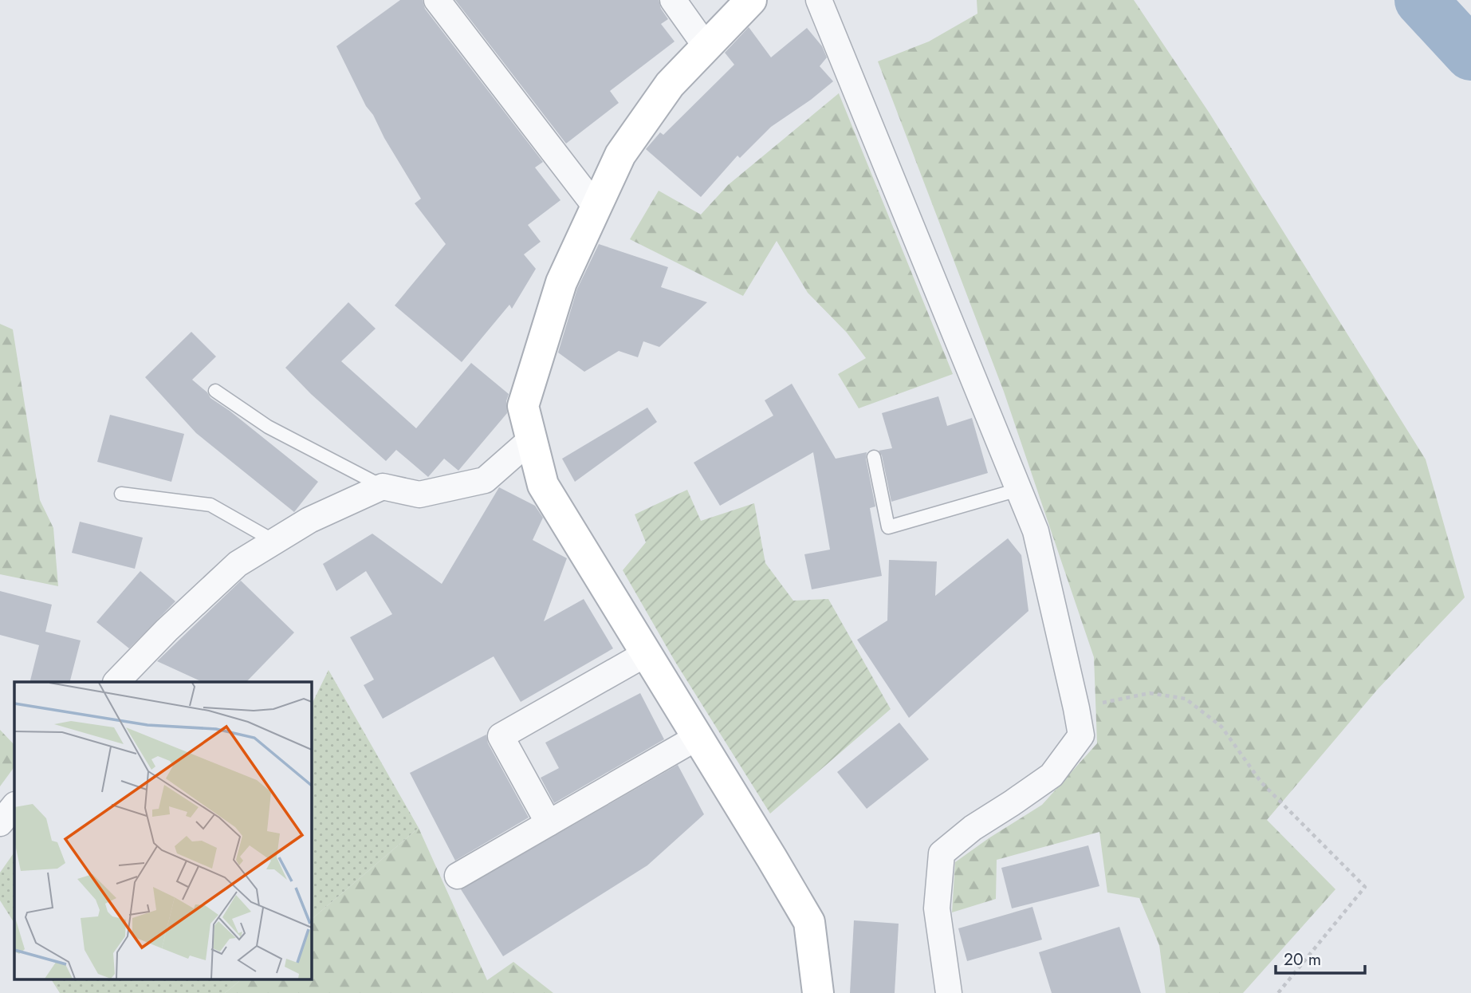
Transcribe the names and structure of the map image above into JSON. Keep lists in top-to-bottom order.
{
  "scale_bar": "20 m"
}
